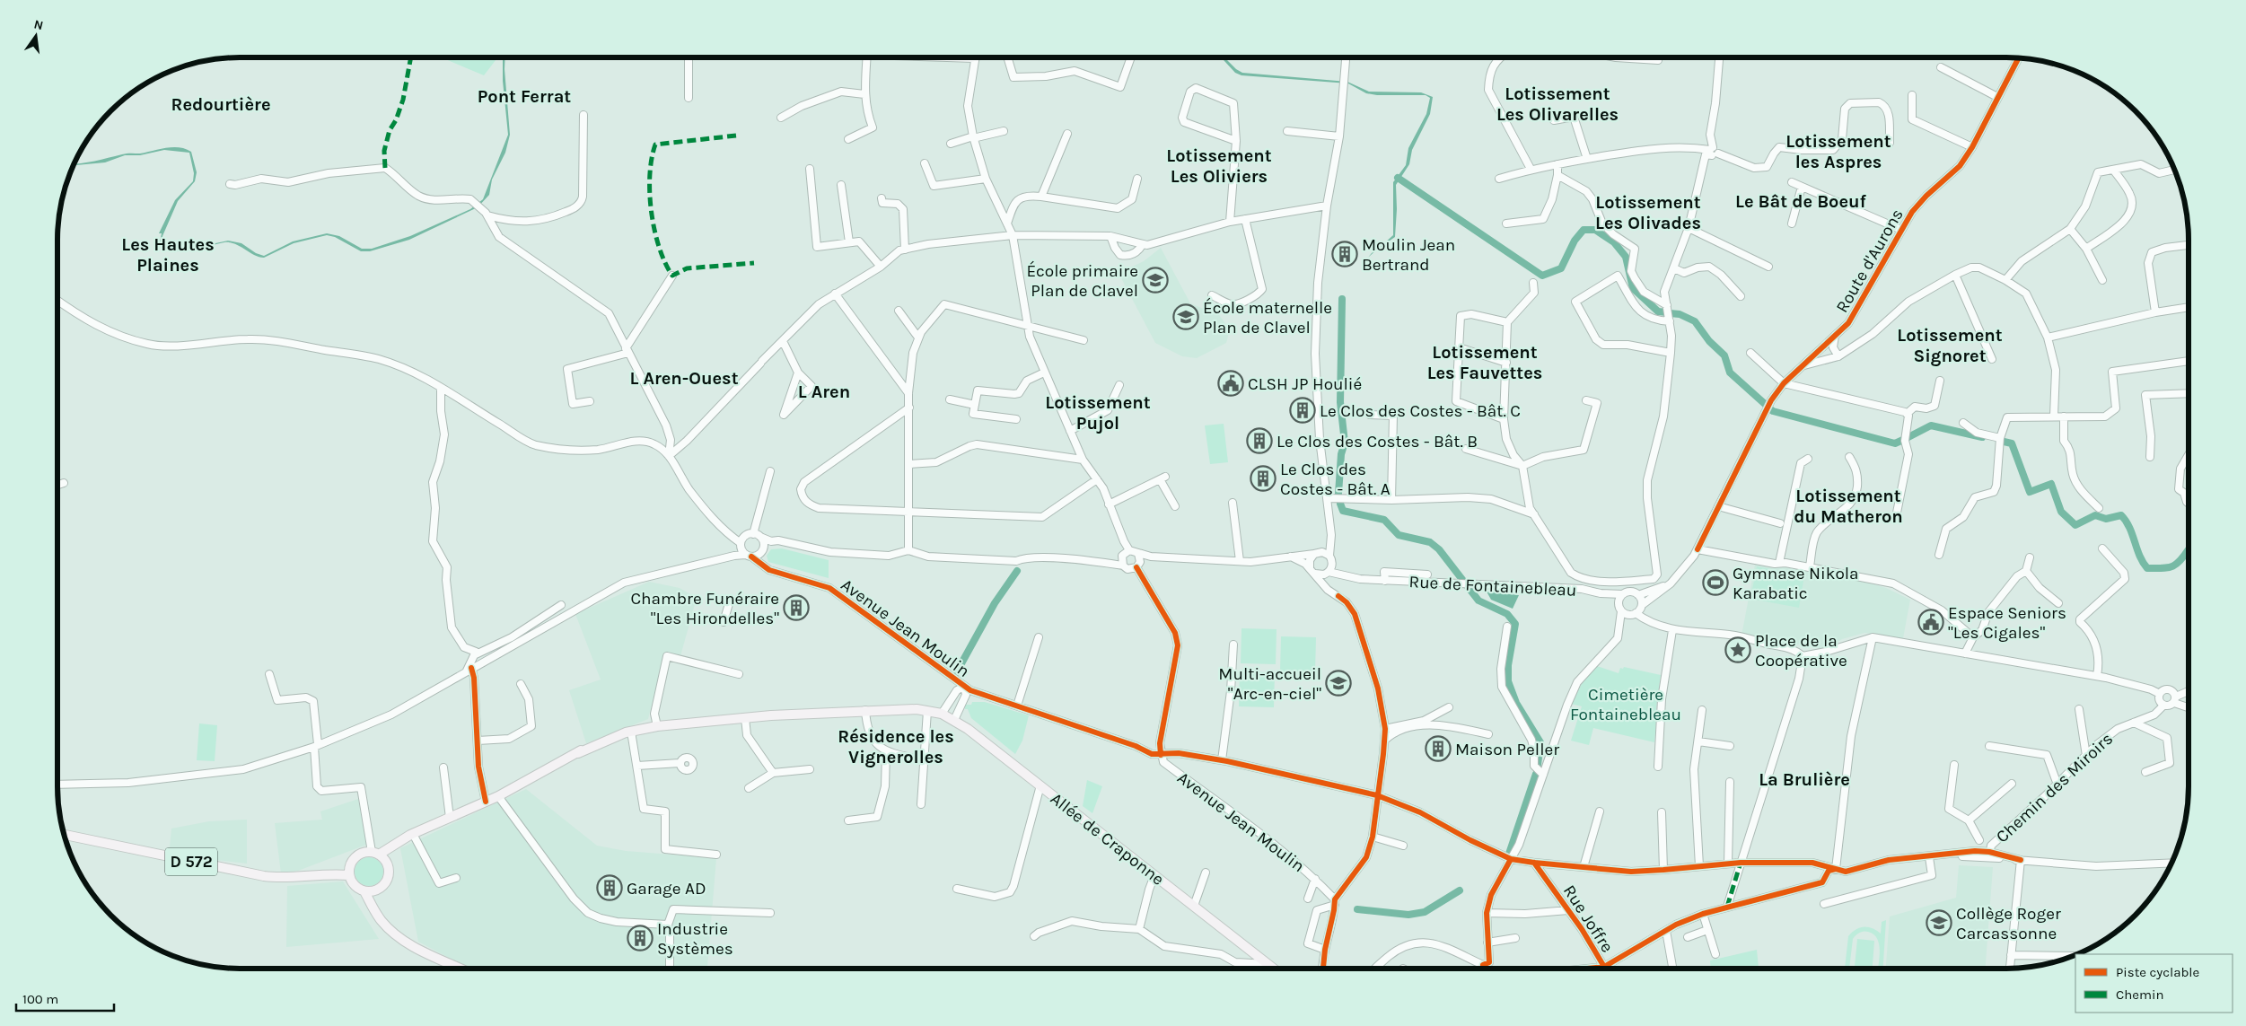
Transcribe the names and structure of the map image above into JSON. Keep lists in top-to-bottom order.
{
  "streets": {
    "main road": ["Allée de Craponne", "D 572"],
    "street": [
      "Route d'Aurons",
      "Rue de Fontainebleau",
      "Avenue Jean Moulin",
      "Chemin des Miroirs",
      "Rue Joffre"
    ]
  },
  "districts": [
    "Lotissement Les Olivarelles",
    "Pont Ferrat",
    "Redourtière",
    "Lotissement les Aspres",
    "Lotissement Les Oliviers",
    "Le Bât de Boeuf",
    "Lotissement Les Olivades",
    "Les Hautes Plaines",
    "Lotissement Signoret",
    "Lotissement Les Fauvettes",
    "L Aren-Ouest",
    "L Aren",
    "Lotissement Pujol",
    "Lotissement du Matheron",
    "Résidence les Vignerolles",
    "La Brulière"
  ],
  "parks": ["Cimetière Fontainebleau"],
  "places": {
    "building": [
      "Moulin Jean Bertrand",
      "Le Clos des Costes - Bât. C",
      "Le Clos des Costes - Bât. B",
      "Le Clos des Costes - Bât. A",
      "Chambre Funéraire \"Les Hirondelles\"",
      "Maison Peller",
      "Garage AD",
      "Industrie Systèmes"
    ],
    "school or university": [
      "École primaire Plan de Clavel",
      "École maternelle Plan de Clavel",
      "Multi-accueil \"Arc-en-ciel\"",
      "Collège Roger Carcassonne"
    ],
    "public building": ["CLSH JP Houlié", "Espace Seniors \"Les Cigales\""],
    "sports": ["Gymnase Nikola Karabatic"],
    "place": ["Place de la Coopérative"]
  },
  "legend": ["Piste cyclable", "Chemin"],
  "scale_bar": "100 m",
  "north": "top"
}
